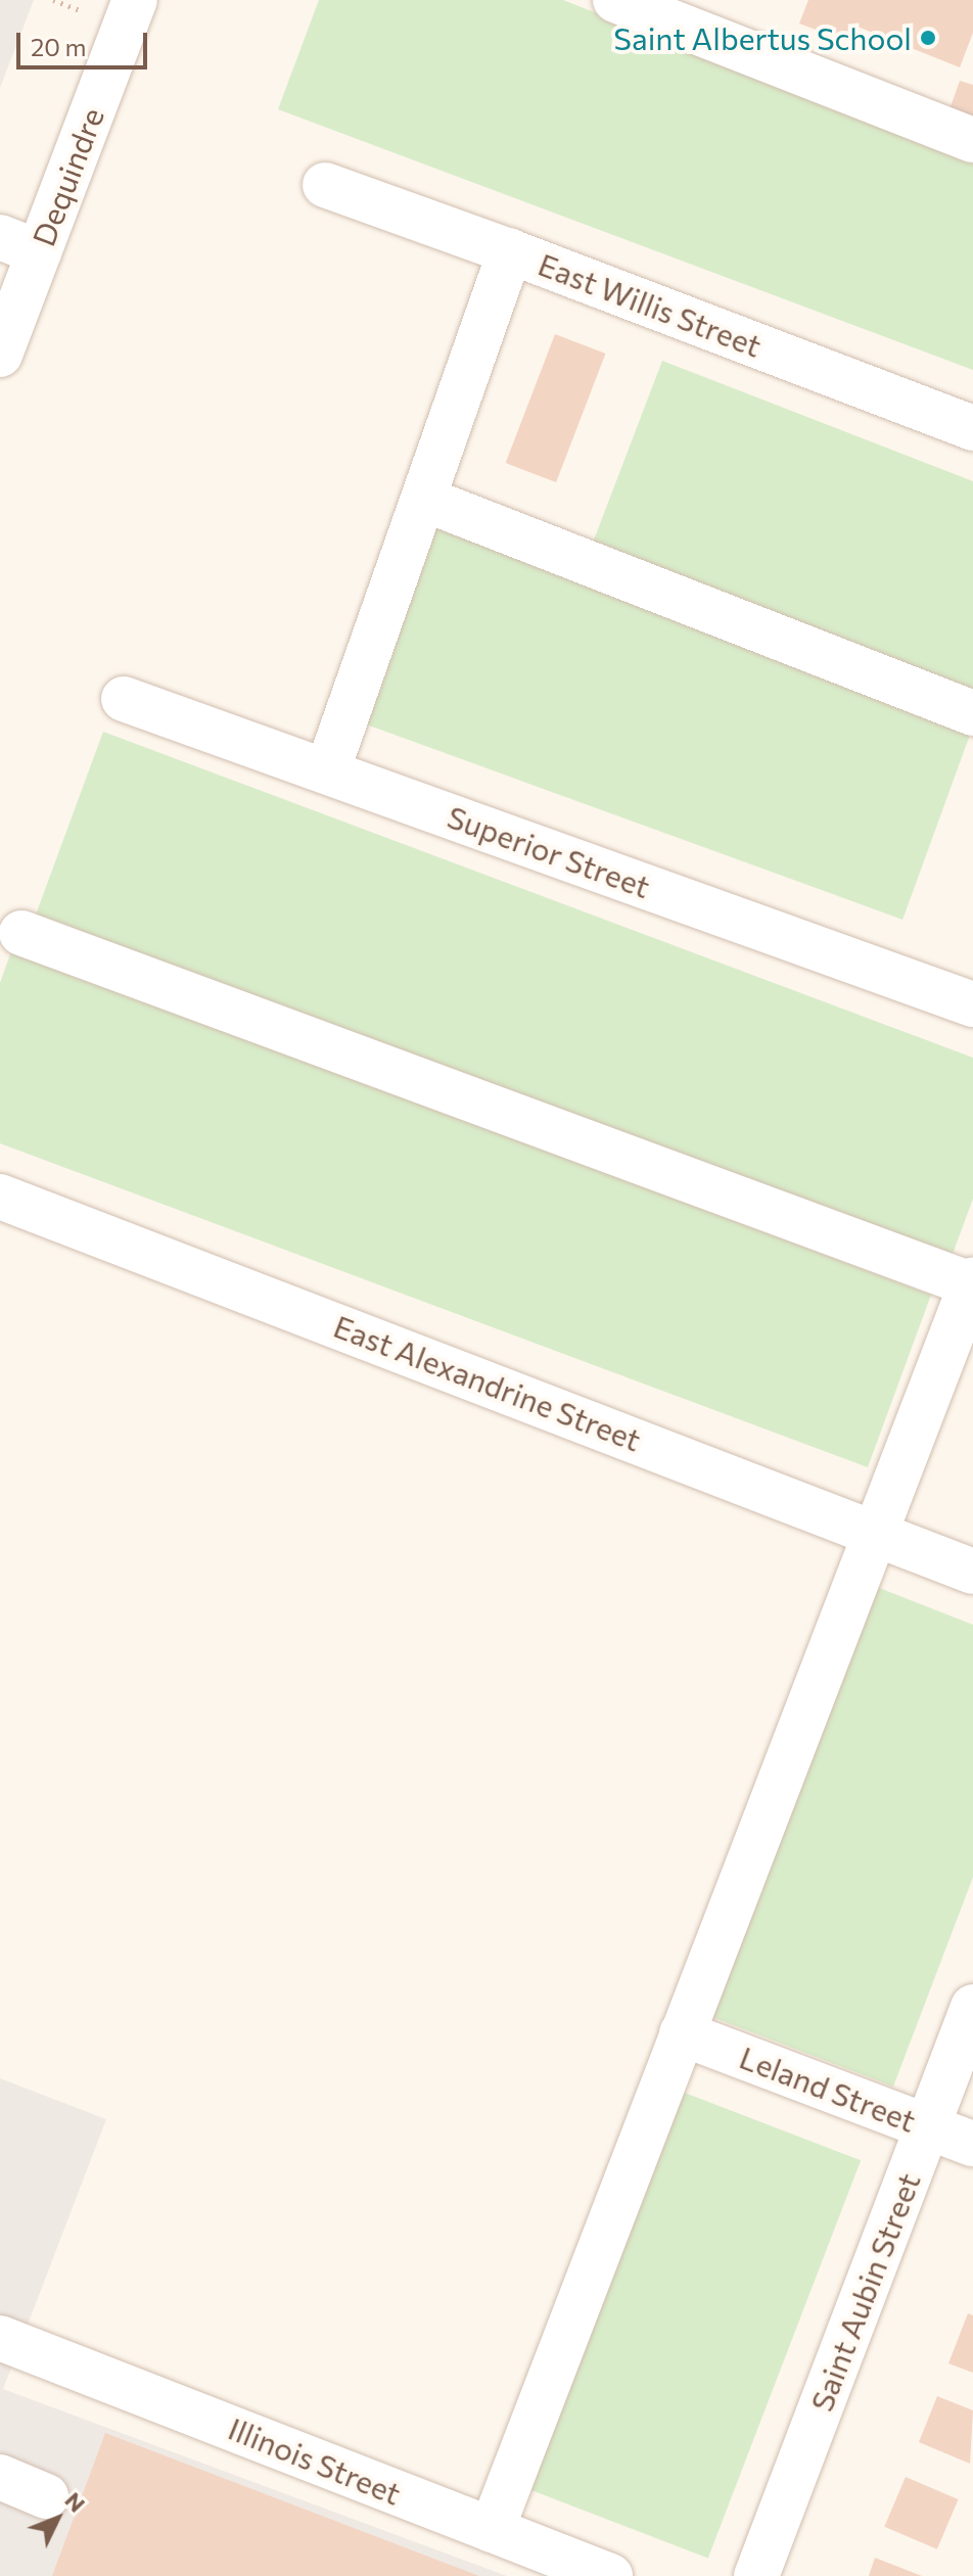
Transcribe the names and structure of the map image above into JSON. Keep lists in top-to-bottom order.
{
  "streets": {
    "street": [
      "Dequindre",
      "East Willis Street",
      "Superior Street",
      "East Alexandrine Street",
      "Leland Street",
      "Saint Aubin Street",
      "Illinois Street"
    ]
  },
  "crossings": [
    ["Leland Street", "Saint Aubin Street"]
  ],
  "places": ["Saint Albertus School"],
  "scale_bar": "20 m",
  "north": "top right"
}
